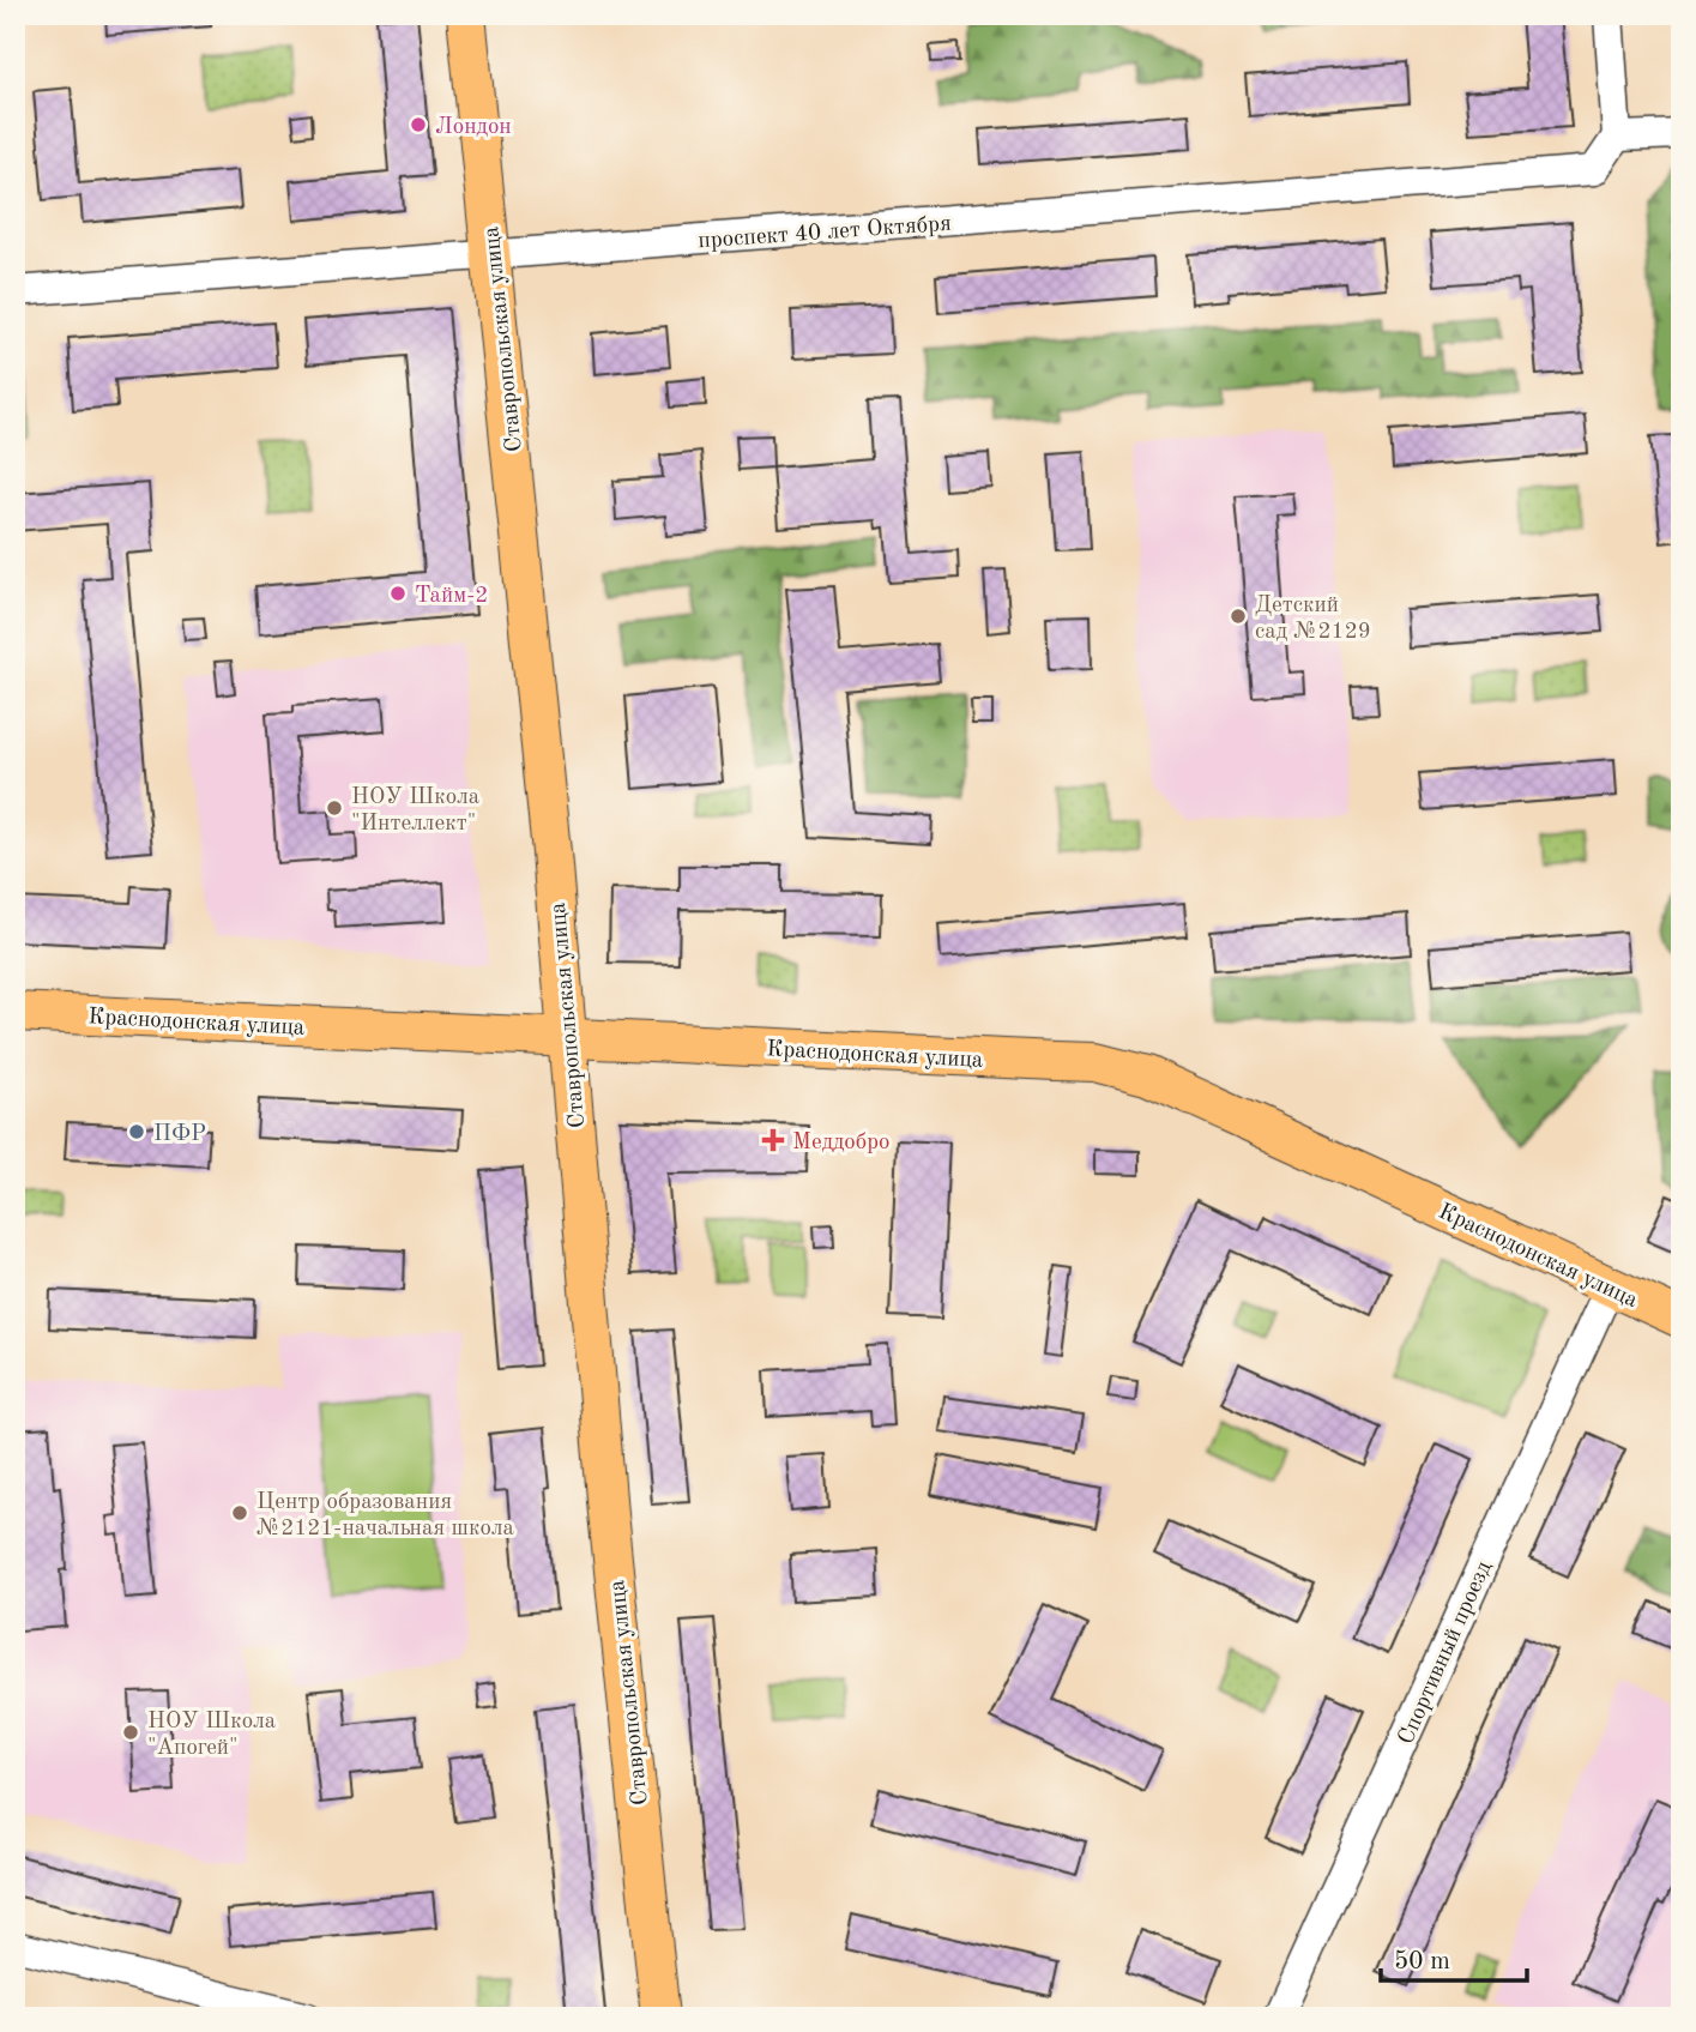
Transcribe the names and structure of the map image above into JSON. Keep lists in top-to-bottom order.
{
  "streets": {
    "main road": ["Ставропольская улица", "Краснодонская улица"],
    "street": ["проспект 40 лет Октября", "Спортивный проезд"]
  },
  "crossings": [
    ["проспект 40 лет Октября", "Ставропольская улица"],
    ["Ставропольская улица", "Краснодонская улица"],
    ["Краснодонская улица", "Спортивный проезд"]
  ],
  "places": {
    "other": [
      "Лондон",
      "Тайм-2",
      "Детский сад №2129",
      "НОУ Школа \"Интеллект\"",
      "ПФР",
      "Центр образования №2121-начальная школа",
      "НОУ Школа \"Апогей\""
    ],
    "health": ["Меддобро"]
  },
  "scale_bar": "50 m"
}
